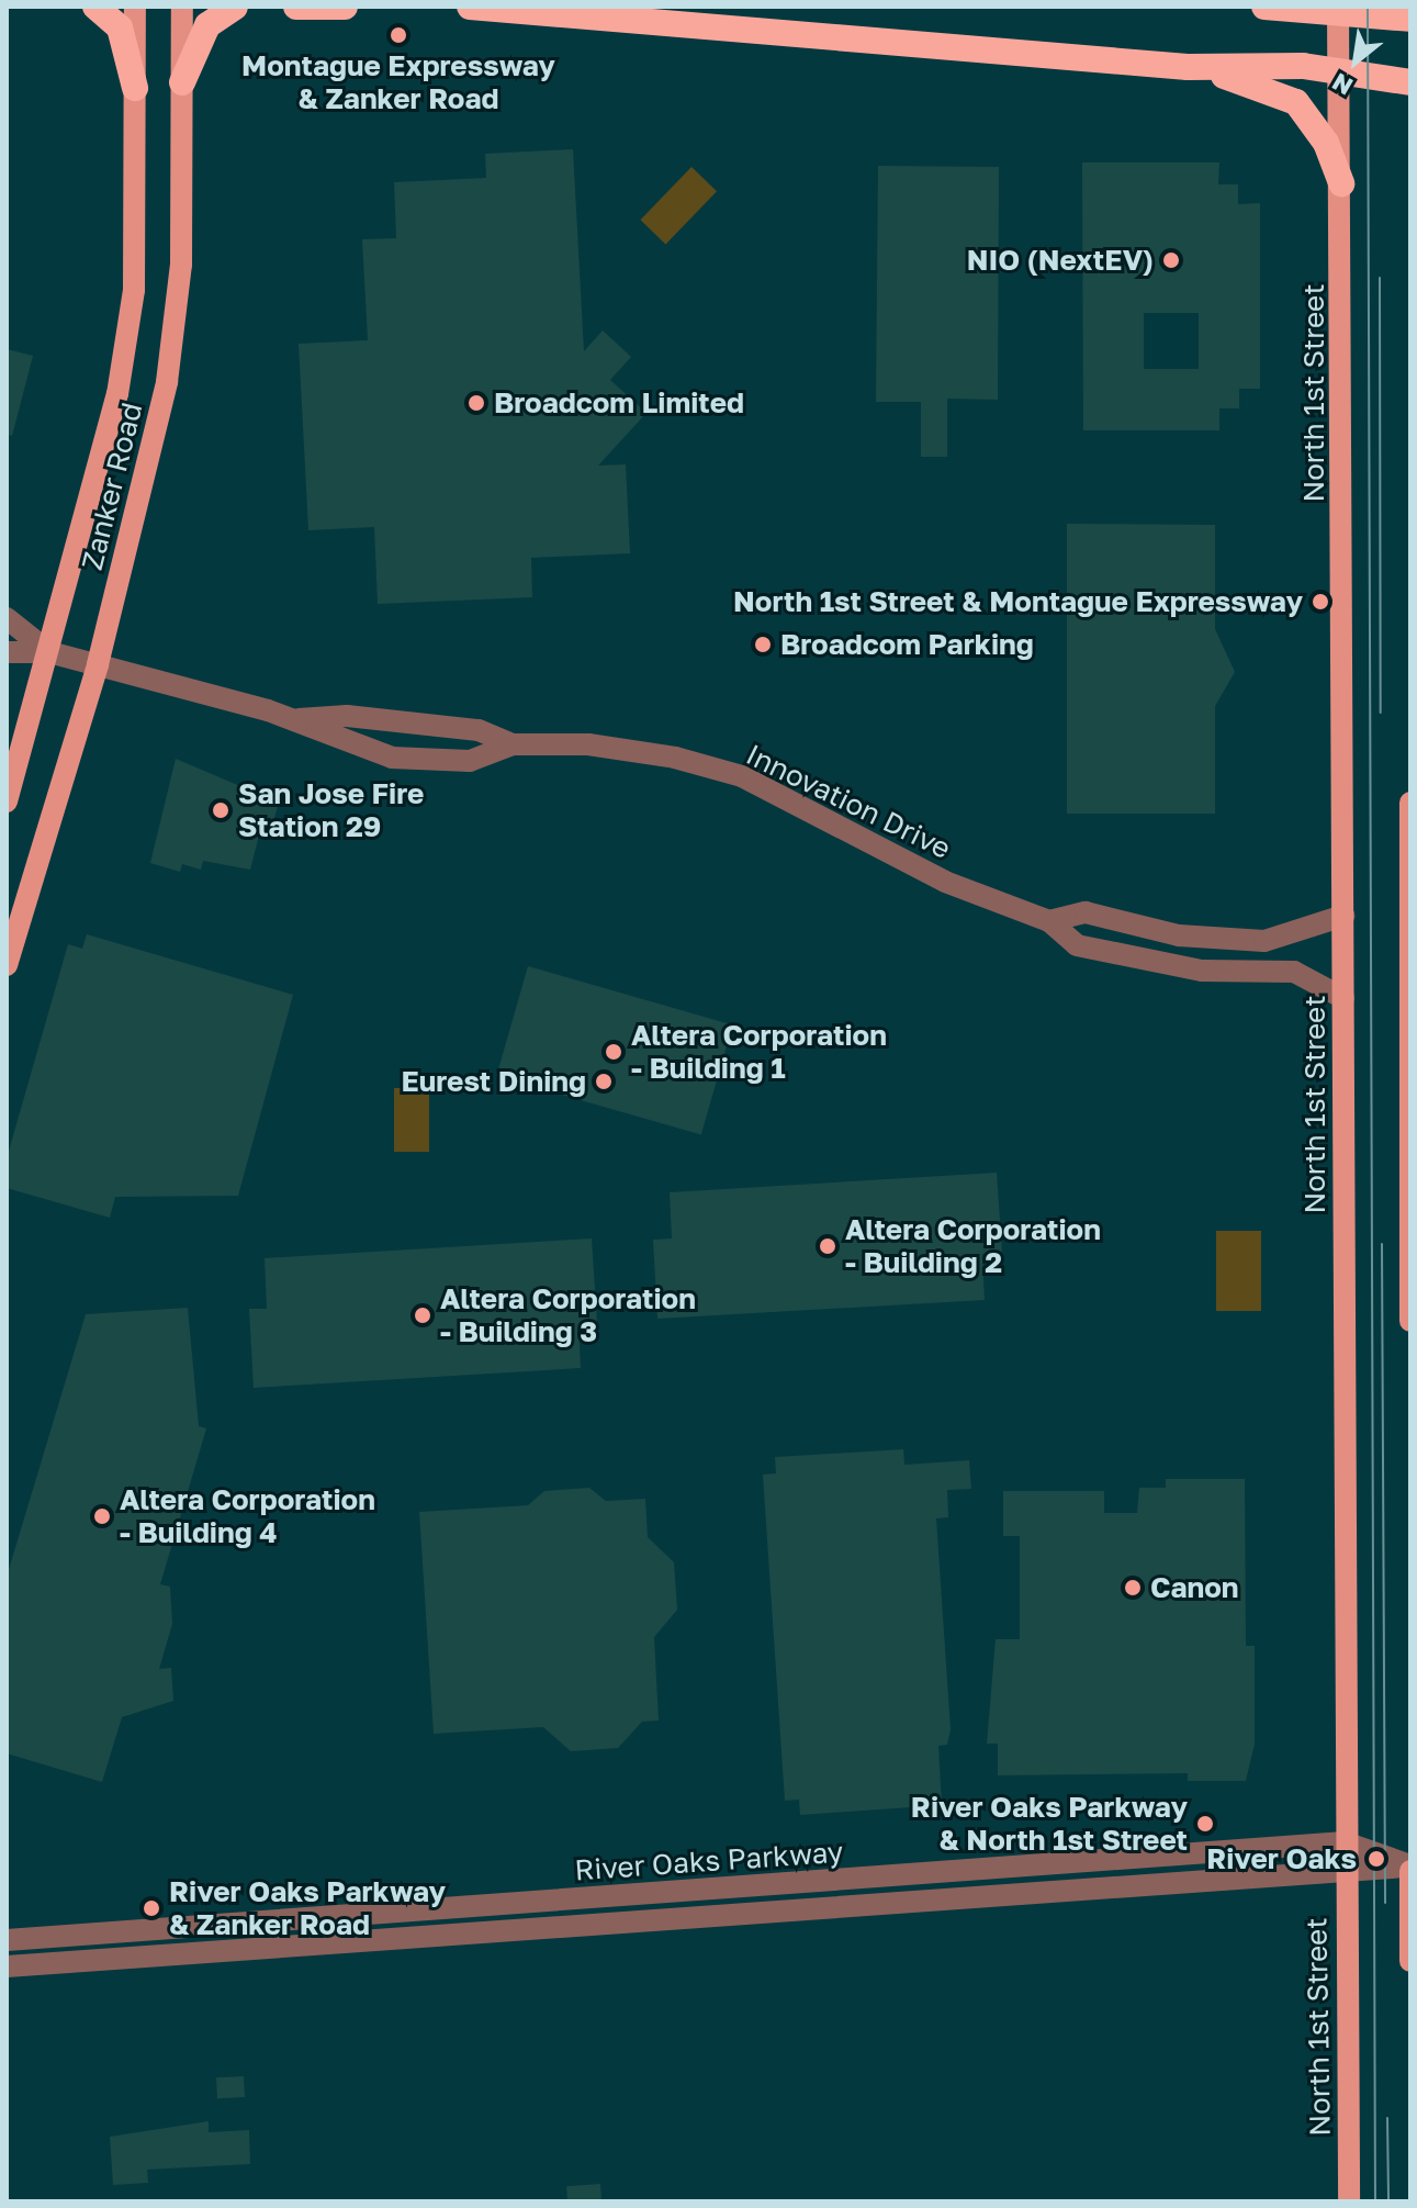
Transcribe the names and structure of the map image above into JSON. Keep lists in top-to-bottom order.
{
  "streets": {
    "main road": ["North 1st Street", "Zanker Road"],
    "street": ["Innovation Drive", "River Oaks Parkway"]
  },
  "crossings": [
    ["North 1st Street", "Innovation Drive"],
    ["North 1st Street", "River Oaks Parkway"],
    ["Zanker Road", "Innovation Drive"]
  ],
  "places": [
    "Montague Expressway & Zanker Road",
    "NIO (NextEV)",
    "Broadcom Limited",
    "North 1st Street & Montague Expressway",
    "Broadcom Parking",
    "San Jose Fire Station 29",
    "Altera Corporation - Building 1",
    "Eurest Dining",
    "Altera Corporation - Building 2",
    "Altera Corporation - Building 3",
    "Altera Corporation - Building 4",
    "Canon",
    "River Oaks Parkway & North 1st Street",
    "River Oaks",
    "River Oaks Parkway & Zanker Road"
  ],
  "north": "bottom left"
}
